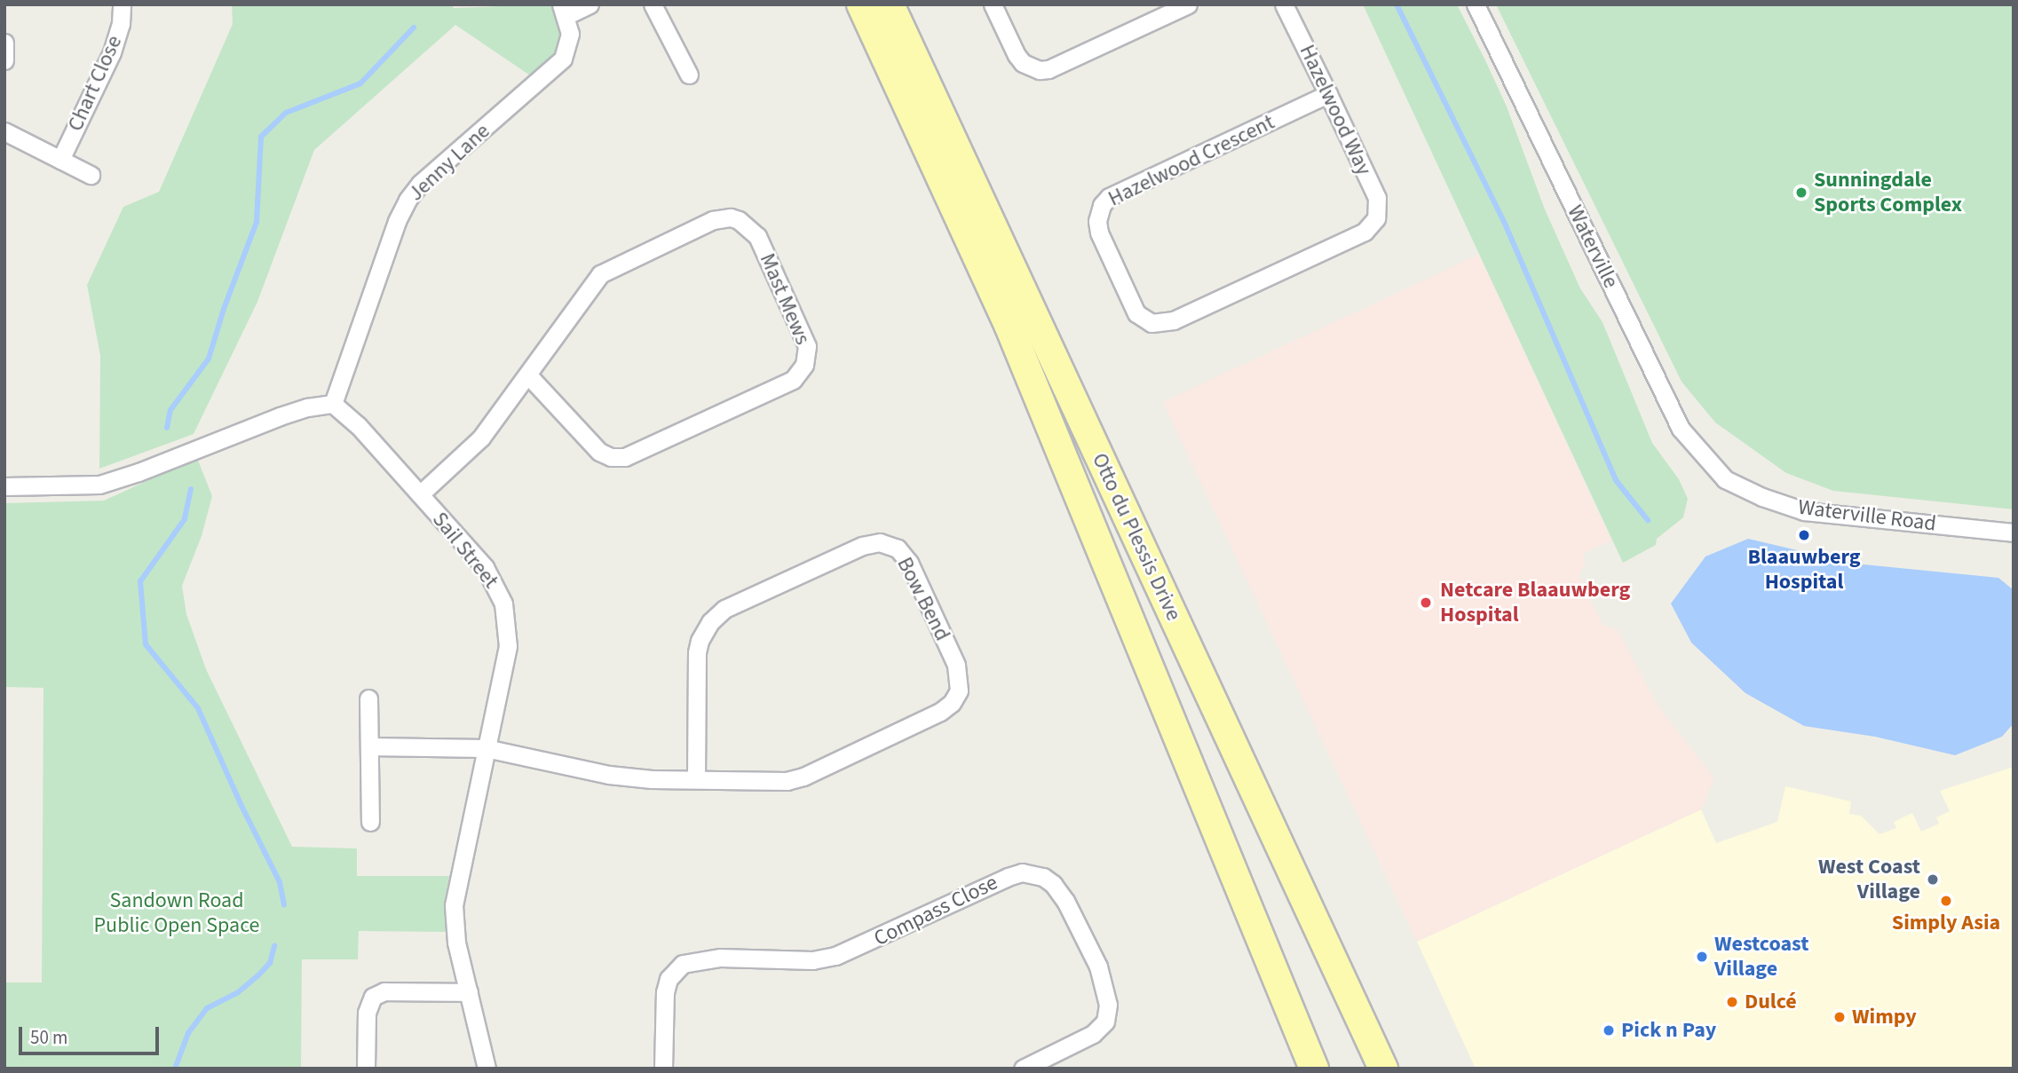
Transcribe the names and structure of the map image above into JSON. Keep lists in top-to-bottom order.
{
  "streets": {
    "main road": ["Otto du Plessis Drive"],
    "street": [
      "Chart Close",
      "Hazelwood Way",
      "Hazelwood Crescent",
      "Jenny Lane",
      "Waterville",
      "Mast Mews",
      "Waterville Road",
      "Sail Street",
      "Bow Bend",
      "Compass Close"
    ]
  },
  "crossings": [
    ["Hazelwood Way", "Hazelwood Crescent"],
    ["Jenny Lane", "Sail Street"],
    ["Waterville", "Waterville Road"],
    ["Mast Mews", "Sail Street"],
    ["Sail Street", "Bow Bend"]
  ],
  "parks": ["Sandown Road Public Open Space"],
  "places": [
    "Sunningdale Sports Complex",
    "Blaauwberg Hospital",
    "Netcare Blaauwberg Hospital",
    "West Coast Village",
    "Simply Asia",
    "Westcoast Village",
    "Dulcé",
    "Wimpy",
    "Pick n Pay"
  ],
  "scale_bar": "50 m"
}
